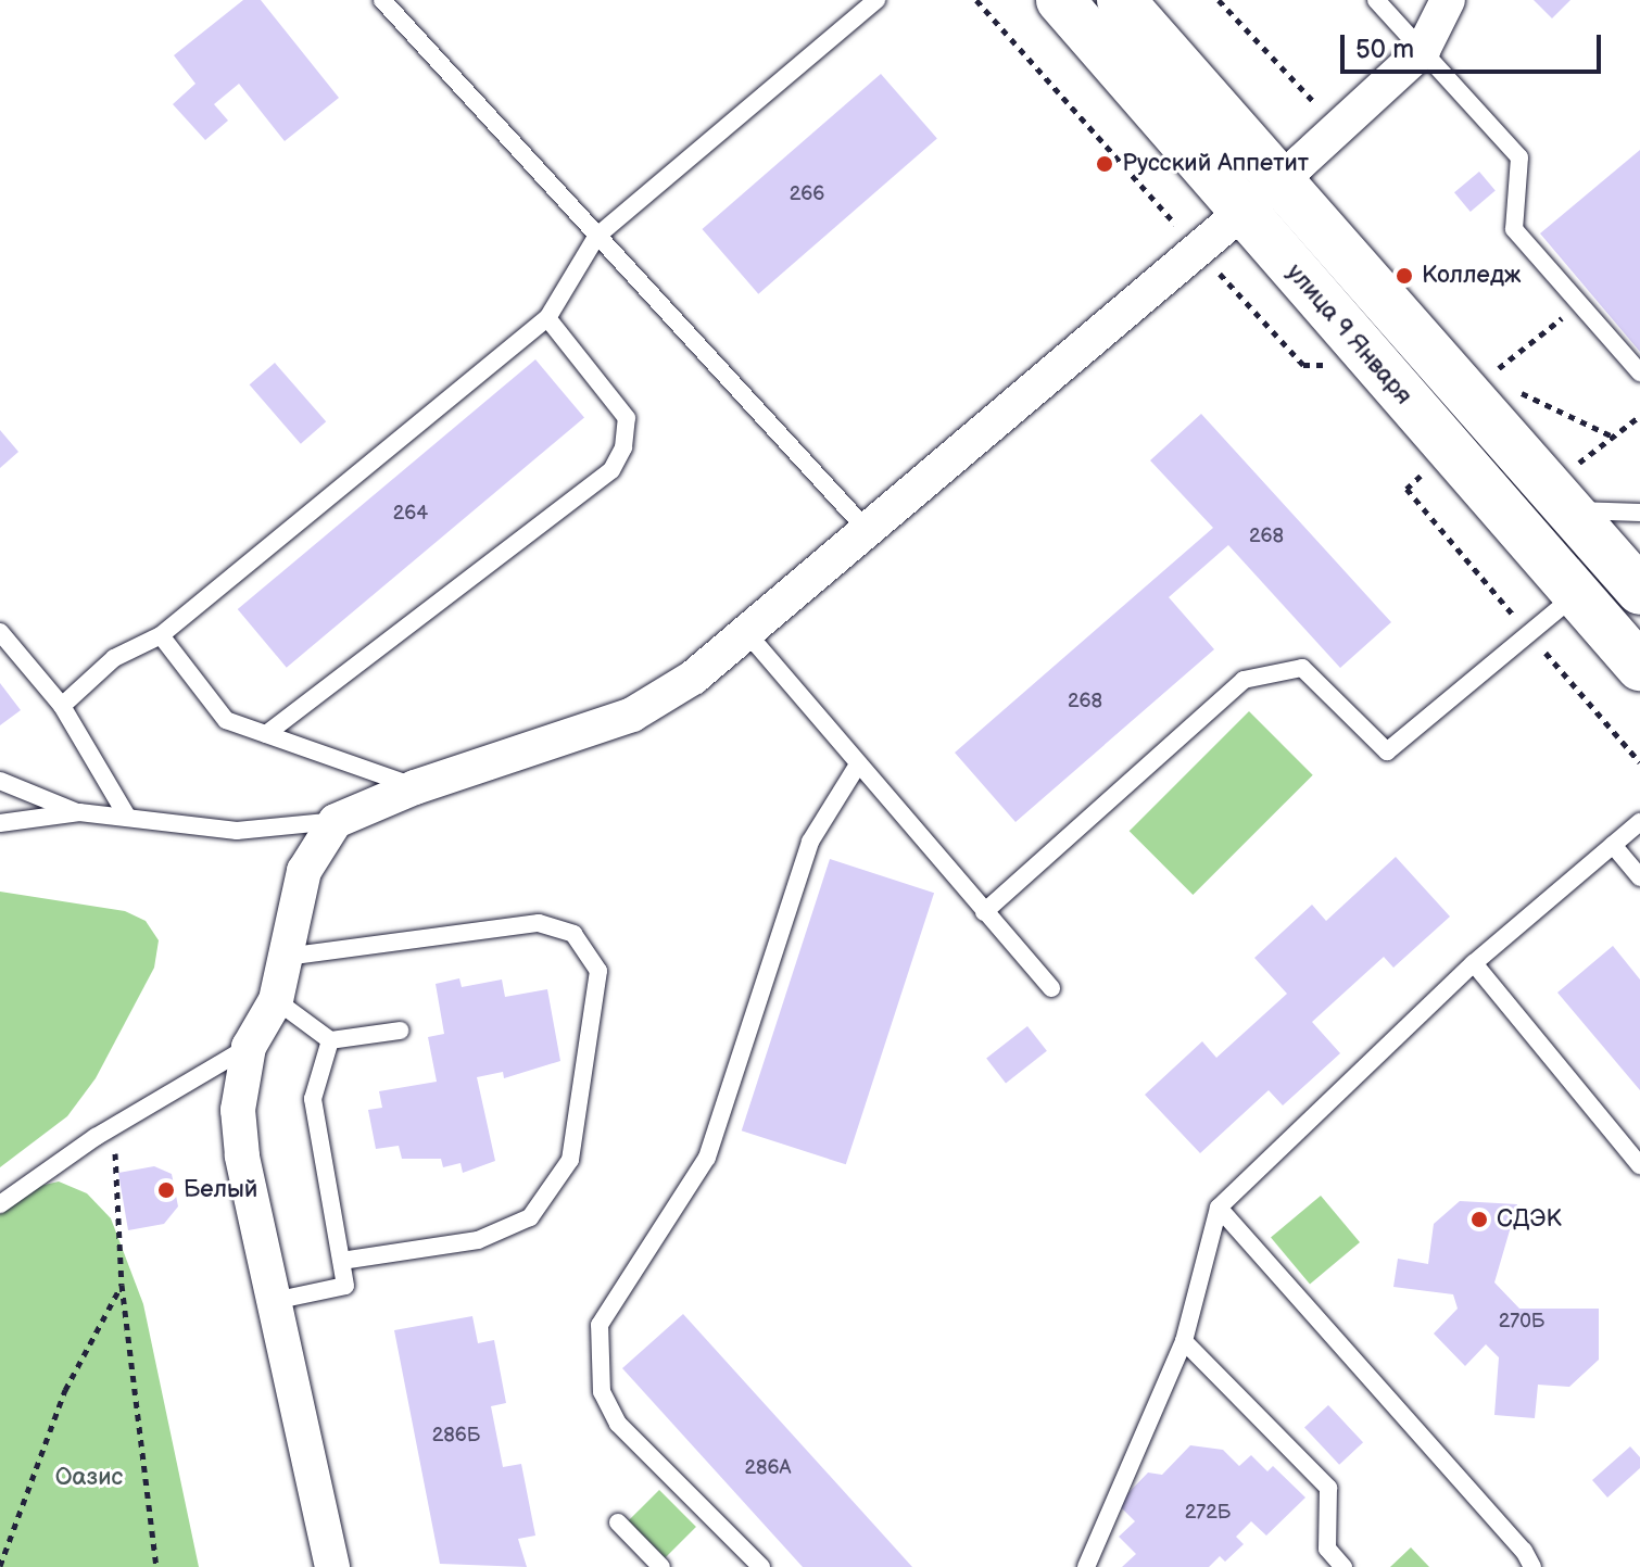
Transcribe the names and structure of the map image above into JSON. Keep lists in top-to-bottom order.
{
  "streets": {
    "main road": ["улица 9 Января"]
  },
  "parks": ["Оазис"],
  "places": [
    "Русский Аппетит",
    "Колледж",
    "Белый",
    "СДЭК"
  ],
  "house_numbers": [
    "266",
    "264",
    "268",
    "268",
    "270Б",
    "286Б",
    "286А",
    "272Б"
  ],
  "scale_bar": "50 m"
}
